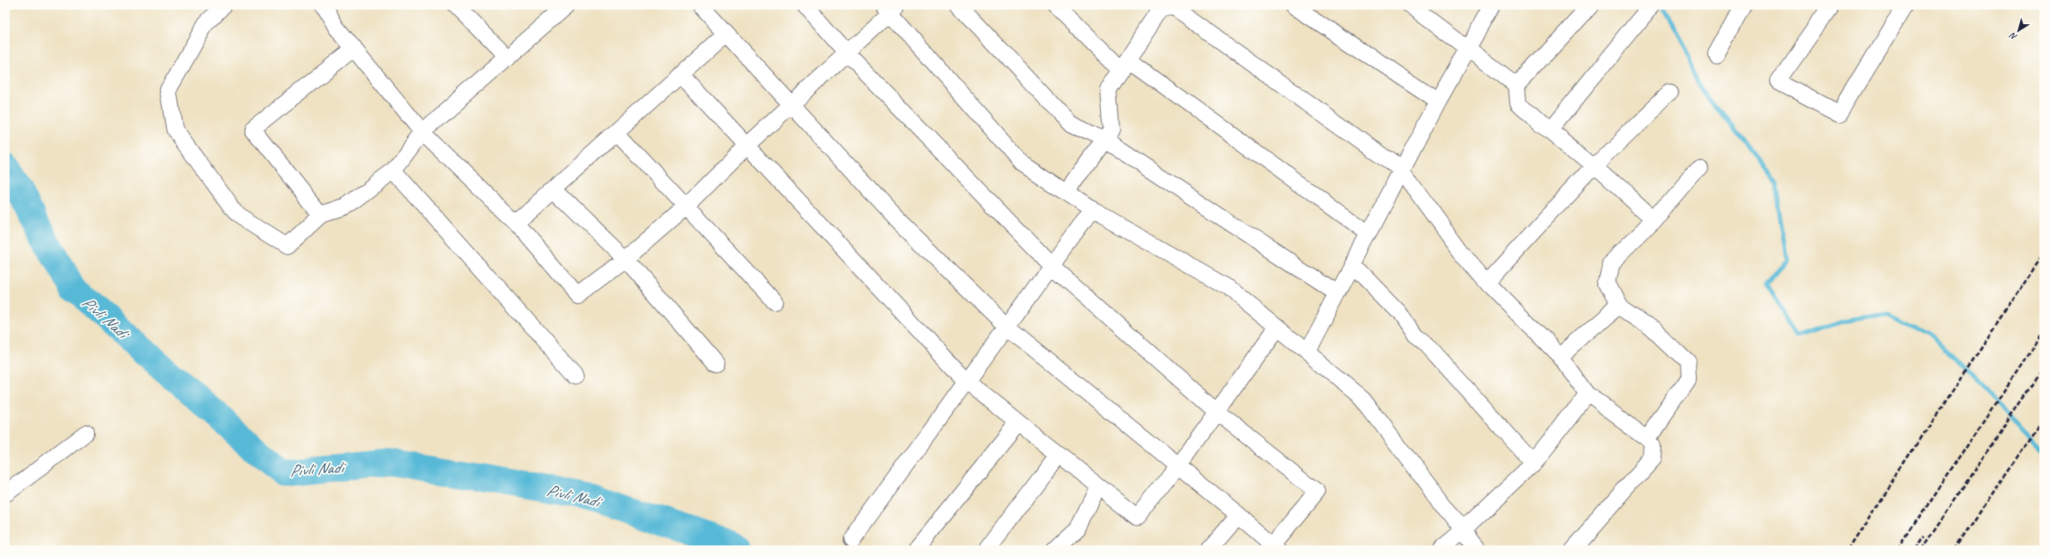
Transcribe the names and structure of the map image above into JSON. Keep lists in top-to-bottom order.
{
  "water": ["Pivli Nadi"],
  "north": "bottom left"
}
